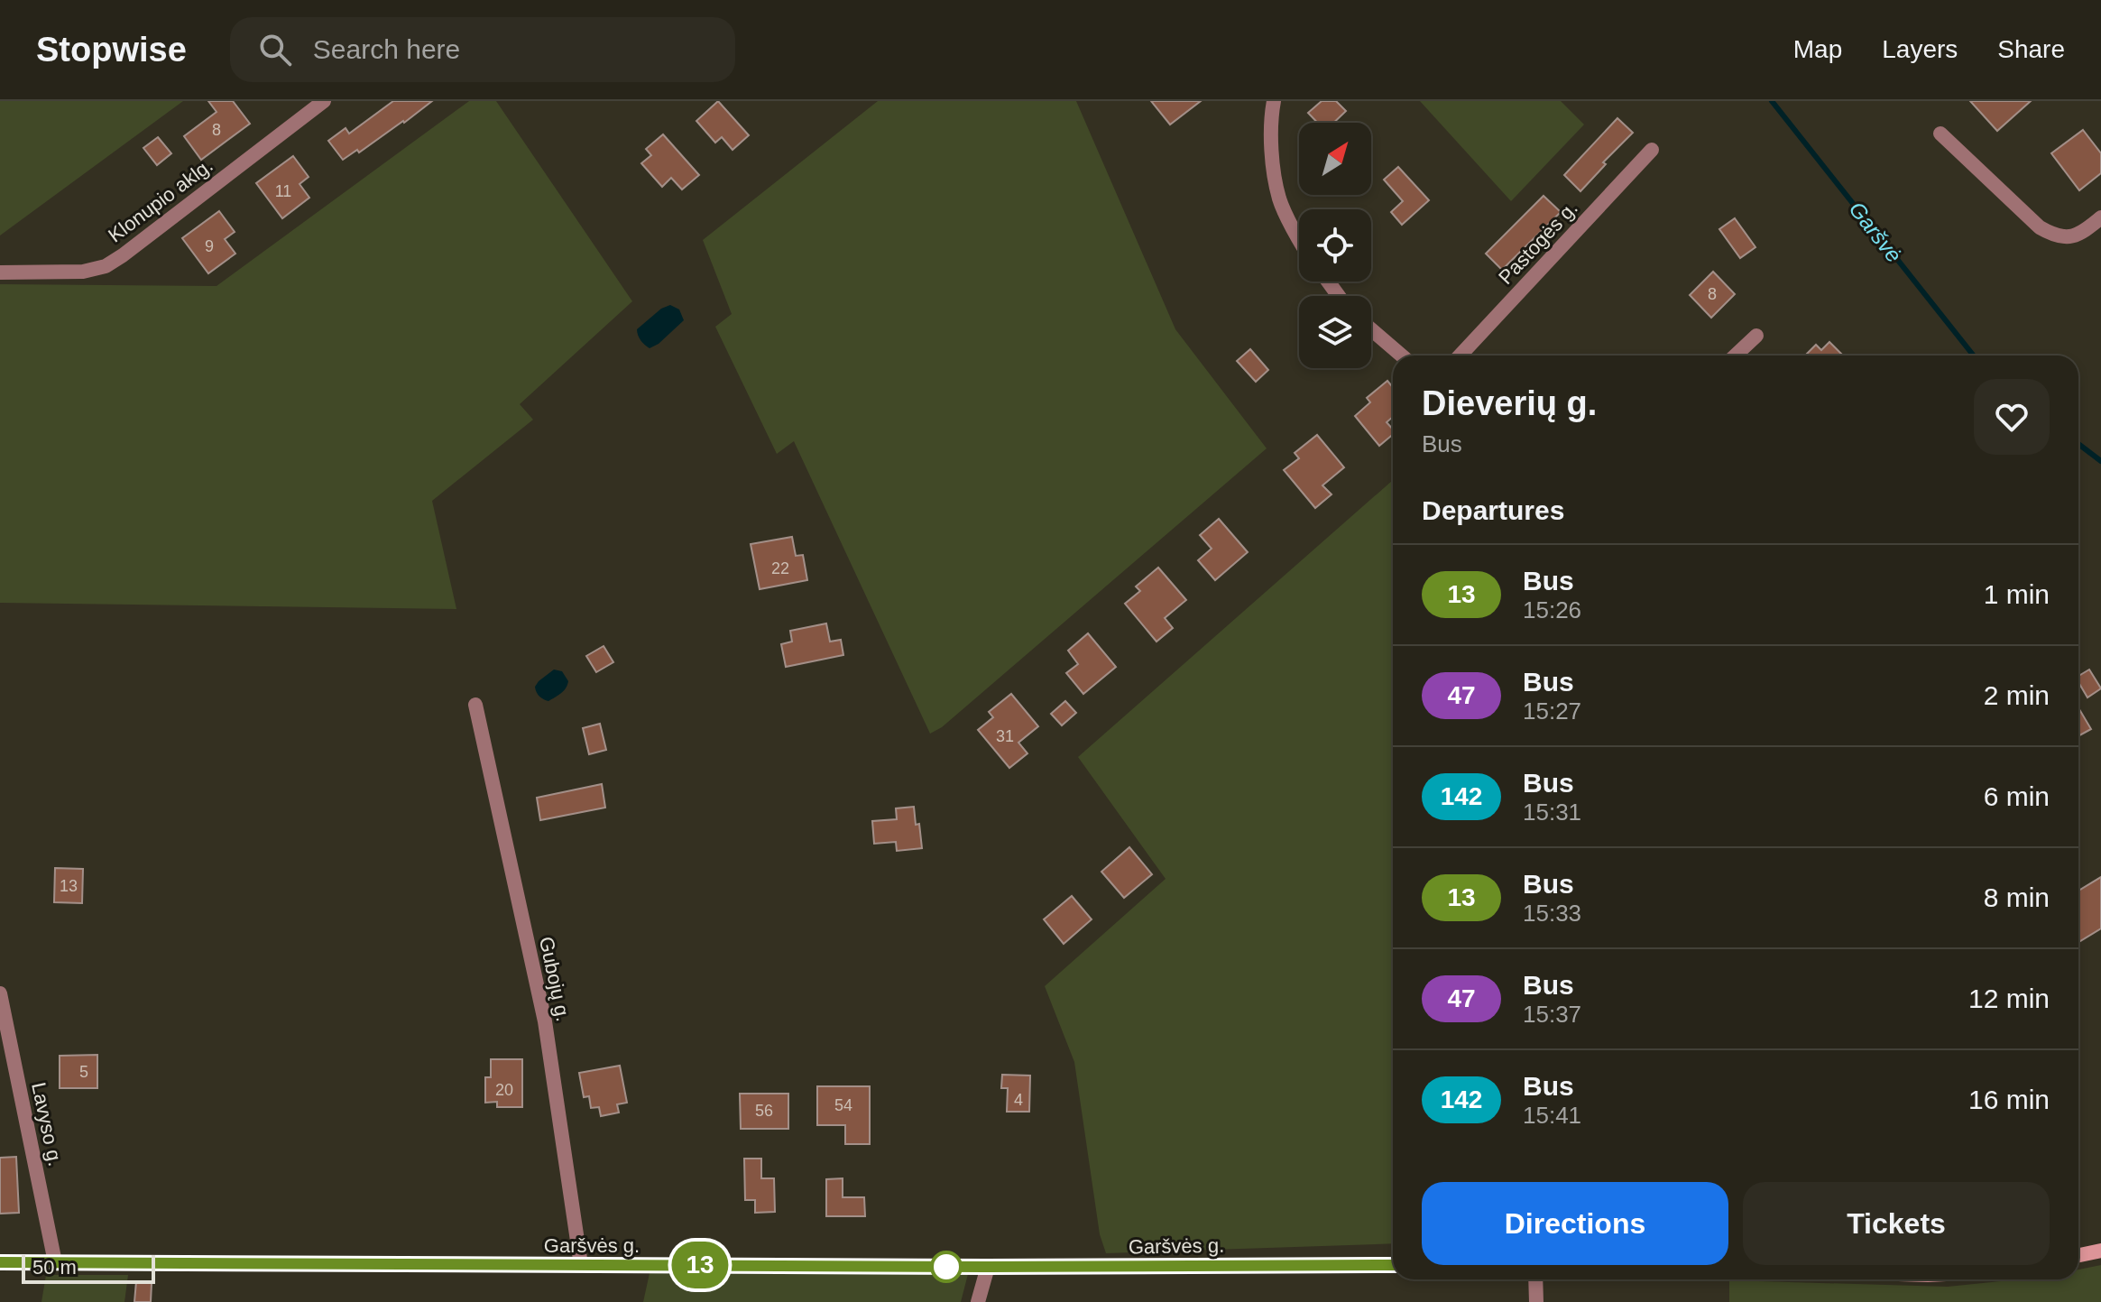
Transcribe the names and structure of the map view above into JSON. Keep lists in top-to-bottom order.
{
  "streets": {
    "main road": ["Garšvės g."],
    "street": [
      "Klonupio aklg.",
      "Pastogės g.",
      "Gubojų g.",
      "Lavyso g."
    ]
  },
  "crossings": [
    ["Gubojų g.", "Garšvės g."],
    ["Lavyso g.", "Garšvės g."]
  ],
  "water": ["Garšvė"],
  "lines": ["bus line 13"],
  "house_numbers": [
    "8",
    "11",
    "9",
    "8",
    "22",
    "31",
    "13",
    "5",
    "20",
    "4",
    "54",
    "56"
  ],
  "scale_bar": "50 m",
  "north": "top right",
  "page": {
    "header": "Stopwise",
    "search": "Search here",
    "nav": ["Map", "Layers", "Share"],
    "on_map": "13",
    "heading": [
      ["Dieverių g.", "Bus"],
      "Departures"
    ],
    "list": [
      {
        "mark": "13",
        "name": "Bus",
        "note": "15:26",
        "value": "1 min"
      },
      {
        "mark": "47",
        "name": "Bus",
        "note": "15:27",
        "value": "2 min"
      },
      {
        "mark": "142",
        "name": "Bus",
        "note": "15:31",
        "value": "6 min"
      },
      {
        "mark": "13",
        "name": "Bus",
        "note": "15:33",
        "value": "8 min"
      },
      {
        "mark": "47",
        "name": "Bus",
        "note": "15:37",
        "value": "12 min"
      },
      {
        "mark": "142",
        "name": "Bus",
        "note": "15:41",
        "value": "16 min"
      }
    ],
    "buttons": ["Directions", "Tickets"],
    "scale": "50 m"
  }
}
